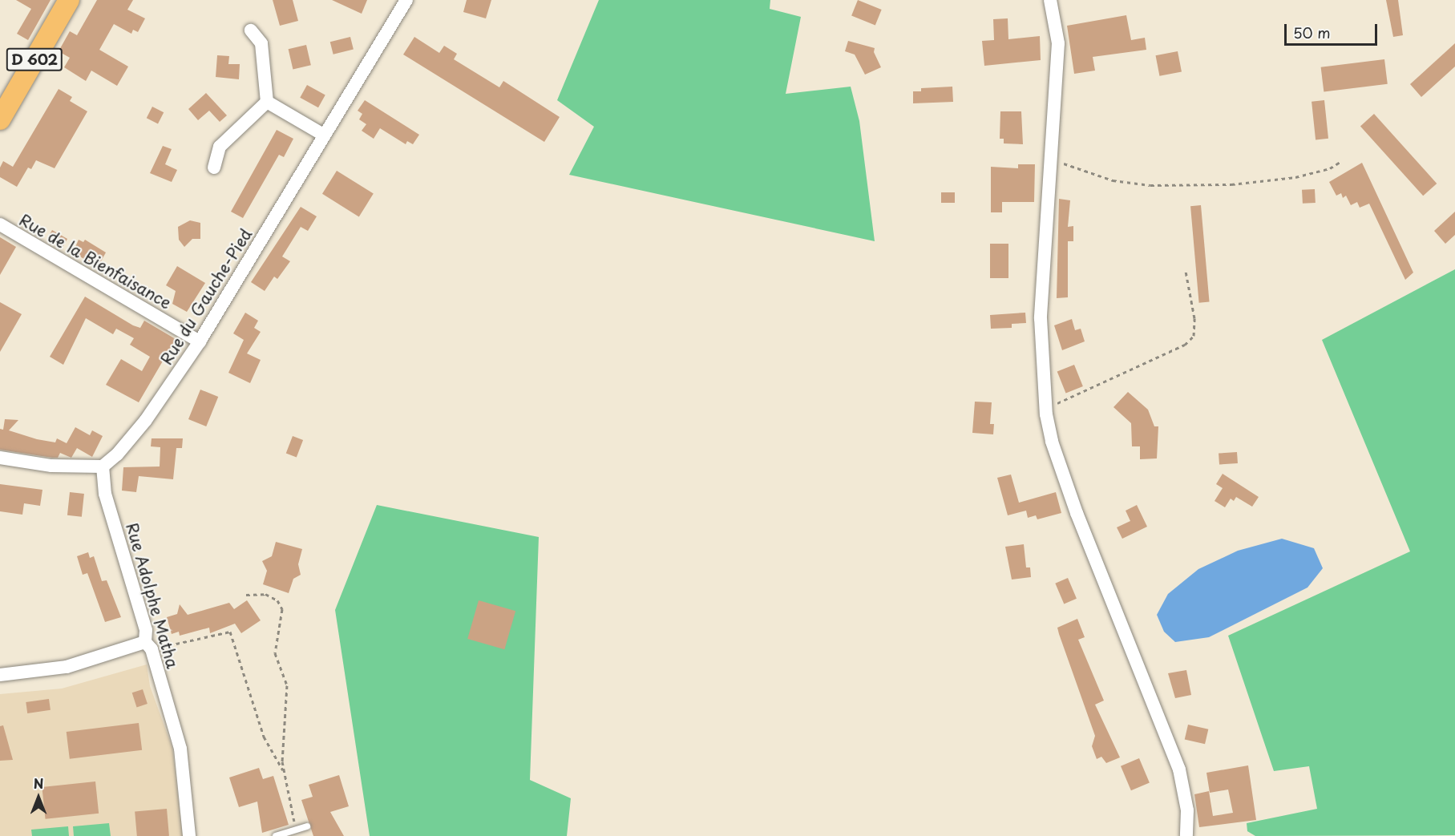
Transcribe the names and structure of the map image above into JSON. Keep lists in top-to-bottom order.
{
  "streets": {
    "main road": ["D 602"],
    "street": ["Rue de la Bienfaisance", "Rue du Gauche-Pied", "Rue Adolphe Matha"]
  },
  "crossings": [
    ["Rue de la Bienfaisance", "Rue du Gauche-Pied"],
    ["Rue du Gauche-Pied", "Rue Adolphe Matha"]
  ],
  "scale_bar": "50 m",
  "north": "top"
}
